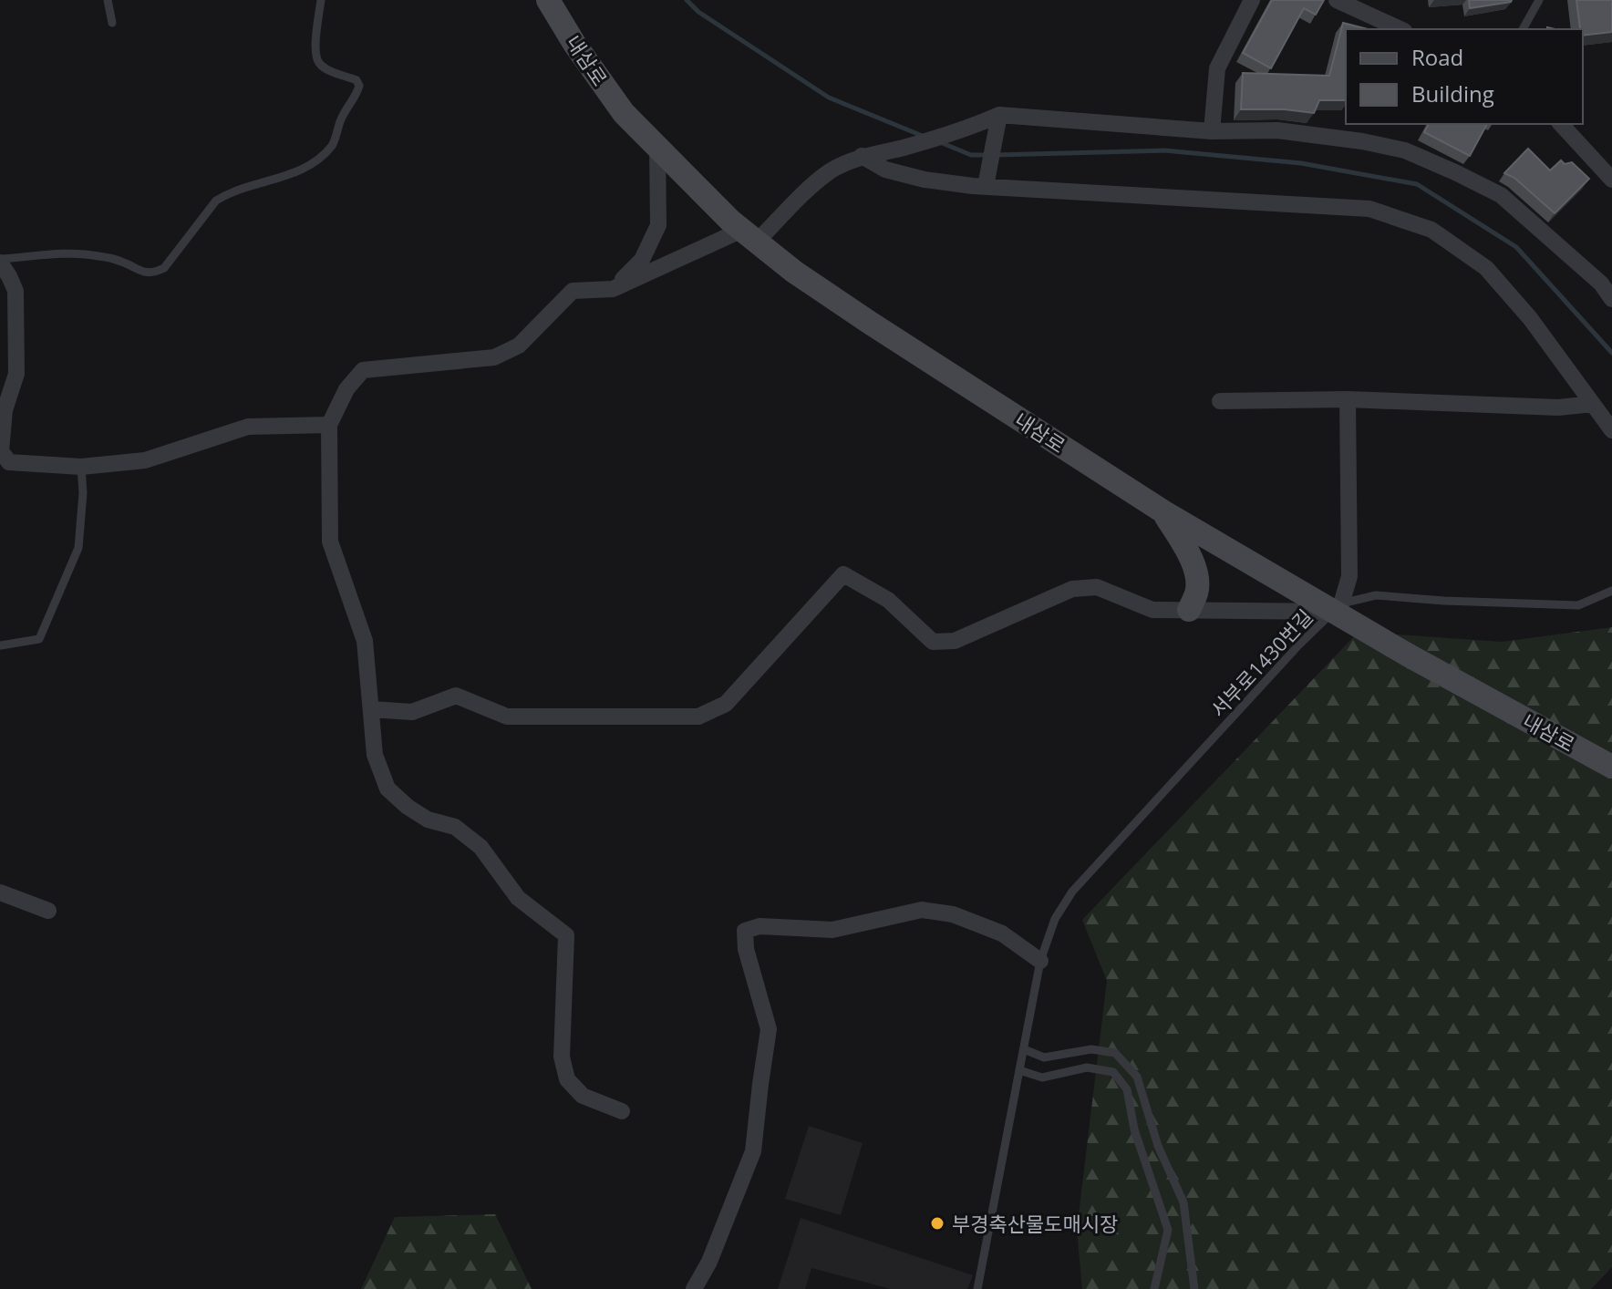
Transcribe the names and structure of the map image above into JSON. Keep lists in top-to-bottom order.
{
  "streets": {
    "main road": ["내삼로"],
    "lane": ["서부로1430번길"]
  },
  "crossings": [
    ["내삼로", "서부로1430번길"]
  ],
  "places": ["부경축산물도매시장"],
  "legend": ["Road", "Building"]
}
